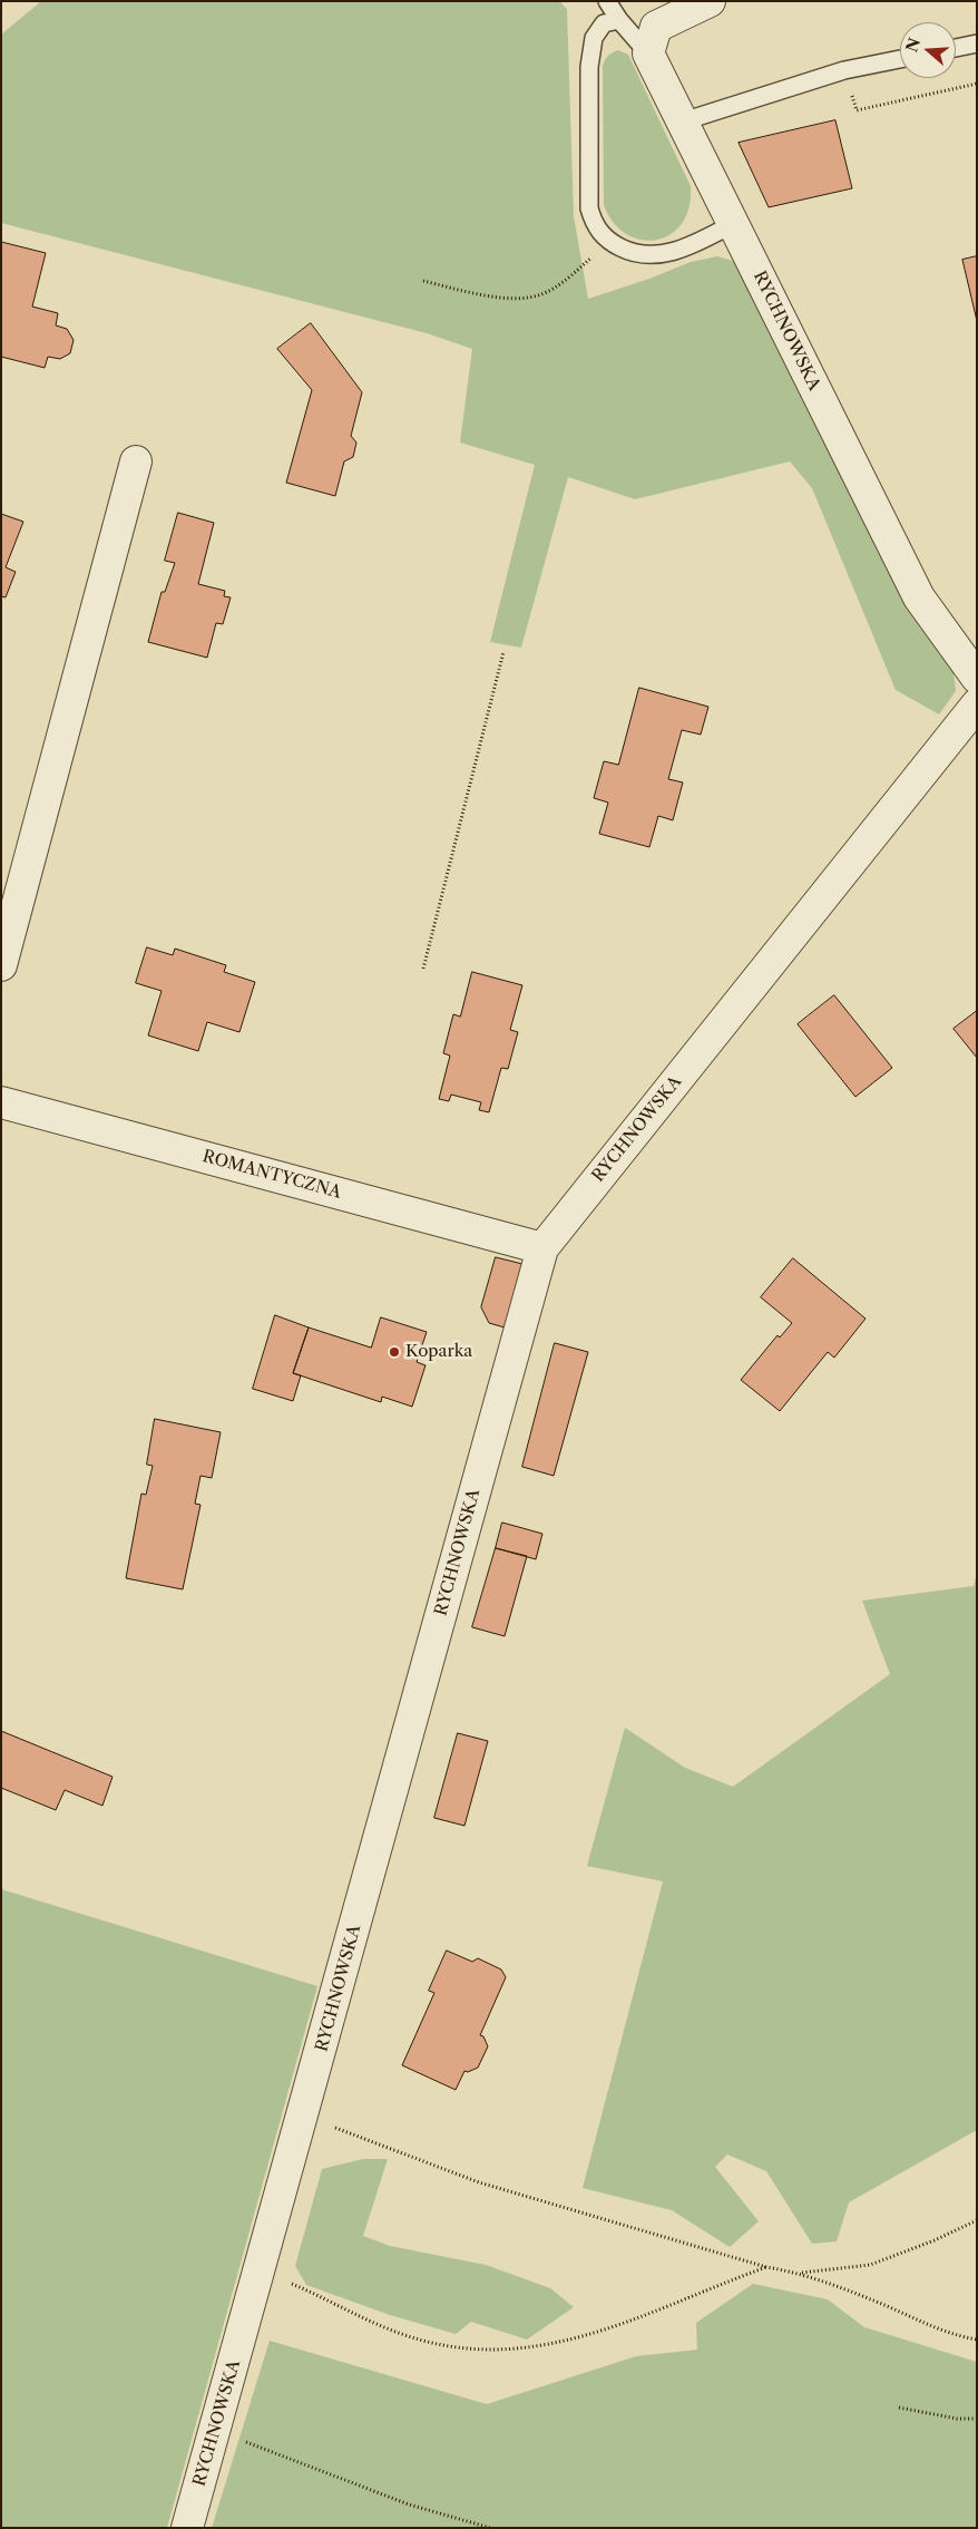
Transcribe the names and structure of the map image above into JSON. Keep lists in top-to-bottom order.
{
  "streets": {
    "street": ["RYCHNOWSKA", "ROMANTYCZNA"]
  },
  "crossings": [
    ["RYCHNOWSKA", "ROMANTYCZNA"]
  ],
  "places": ["Koparka"],
  "north": "left"
}
